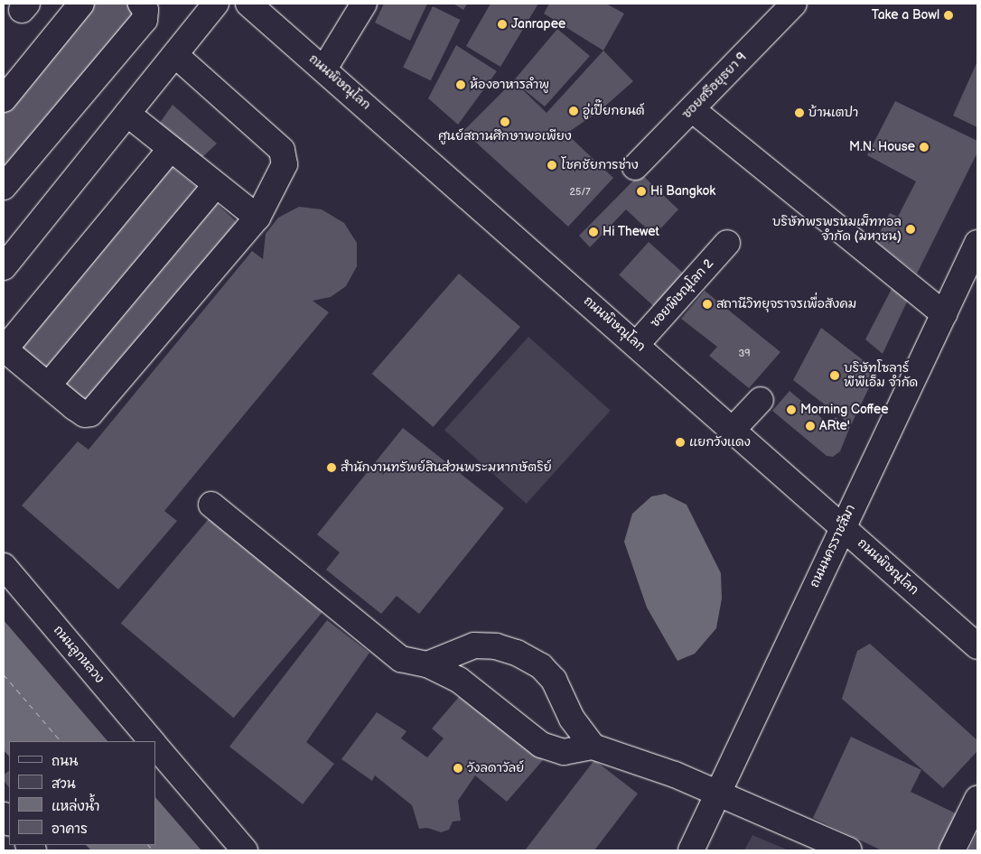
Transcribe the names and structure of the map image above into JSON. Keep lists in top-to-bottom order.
{
  "streets": {
    "main road": [
      "ถนนพิษณุโลก",
      "ซอยศรีอยุธยา 9",
      "ซอยพิษณุโลก 2",
      "ถนนนครราชสีมา",
      "ถนนลูกหลวง"
    ]
  },
  "crossings": [
    ["ถนนพิษณุโลก", "ซอยพิษณุโลก 2"],
    ["ถนนพิษณุโลก", "ถนนนครราชสีมา"]
  ],
  "places": [
    "Take a Bowl",
    "Janrapee",
    "ห้องอาหารลำพู",
    "อู่เปี๊ยกยนต์",
    "บ้านเตปา",
    "ศูนย์สถานศึกษาพอเพียง",
    "M.N. House",
    "โชคชัยการช่าง",
    "Hi Bangkok",
    "บริษัทพรพรหมเม็ททอล จำกัด (มหาชน)",
    "Hi Thewet",
    "สถานีวิทยุจราจรเพื่อสังคม",
    "บริษัทโซลาร์ พีพีเอ็ม จำกัด",
    "Morning Coffee",
    "ARte'",
    "แยกวังแดง",
    "สำนักงานทรัพย์สินส่วนพระมหากษัตริย์",
    "วังลดาวัลย์"
  ],
  "house_numbers": ["25/7", "39"],
  "legend": [
    "ถนน",
    "สวน",
    "แหล่งน้ำ",
    "อาคาร"
  ]
}
